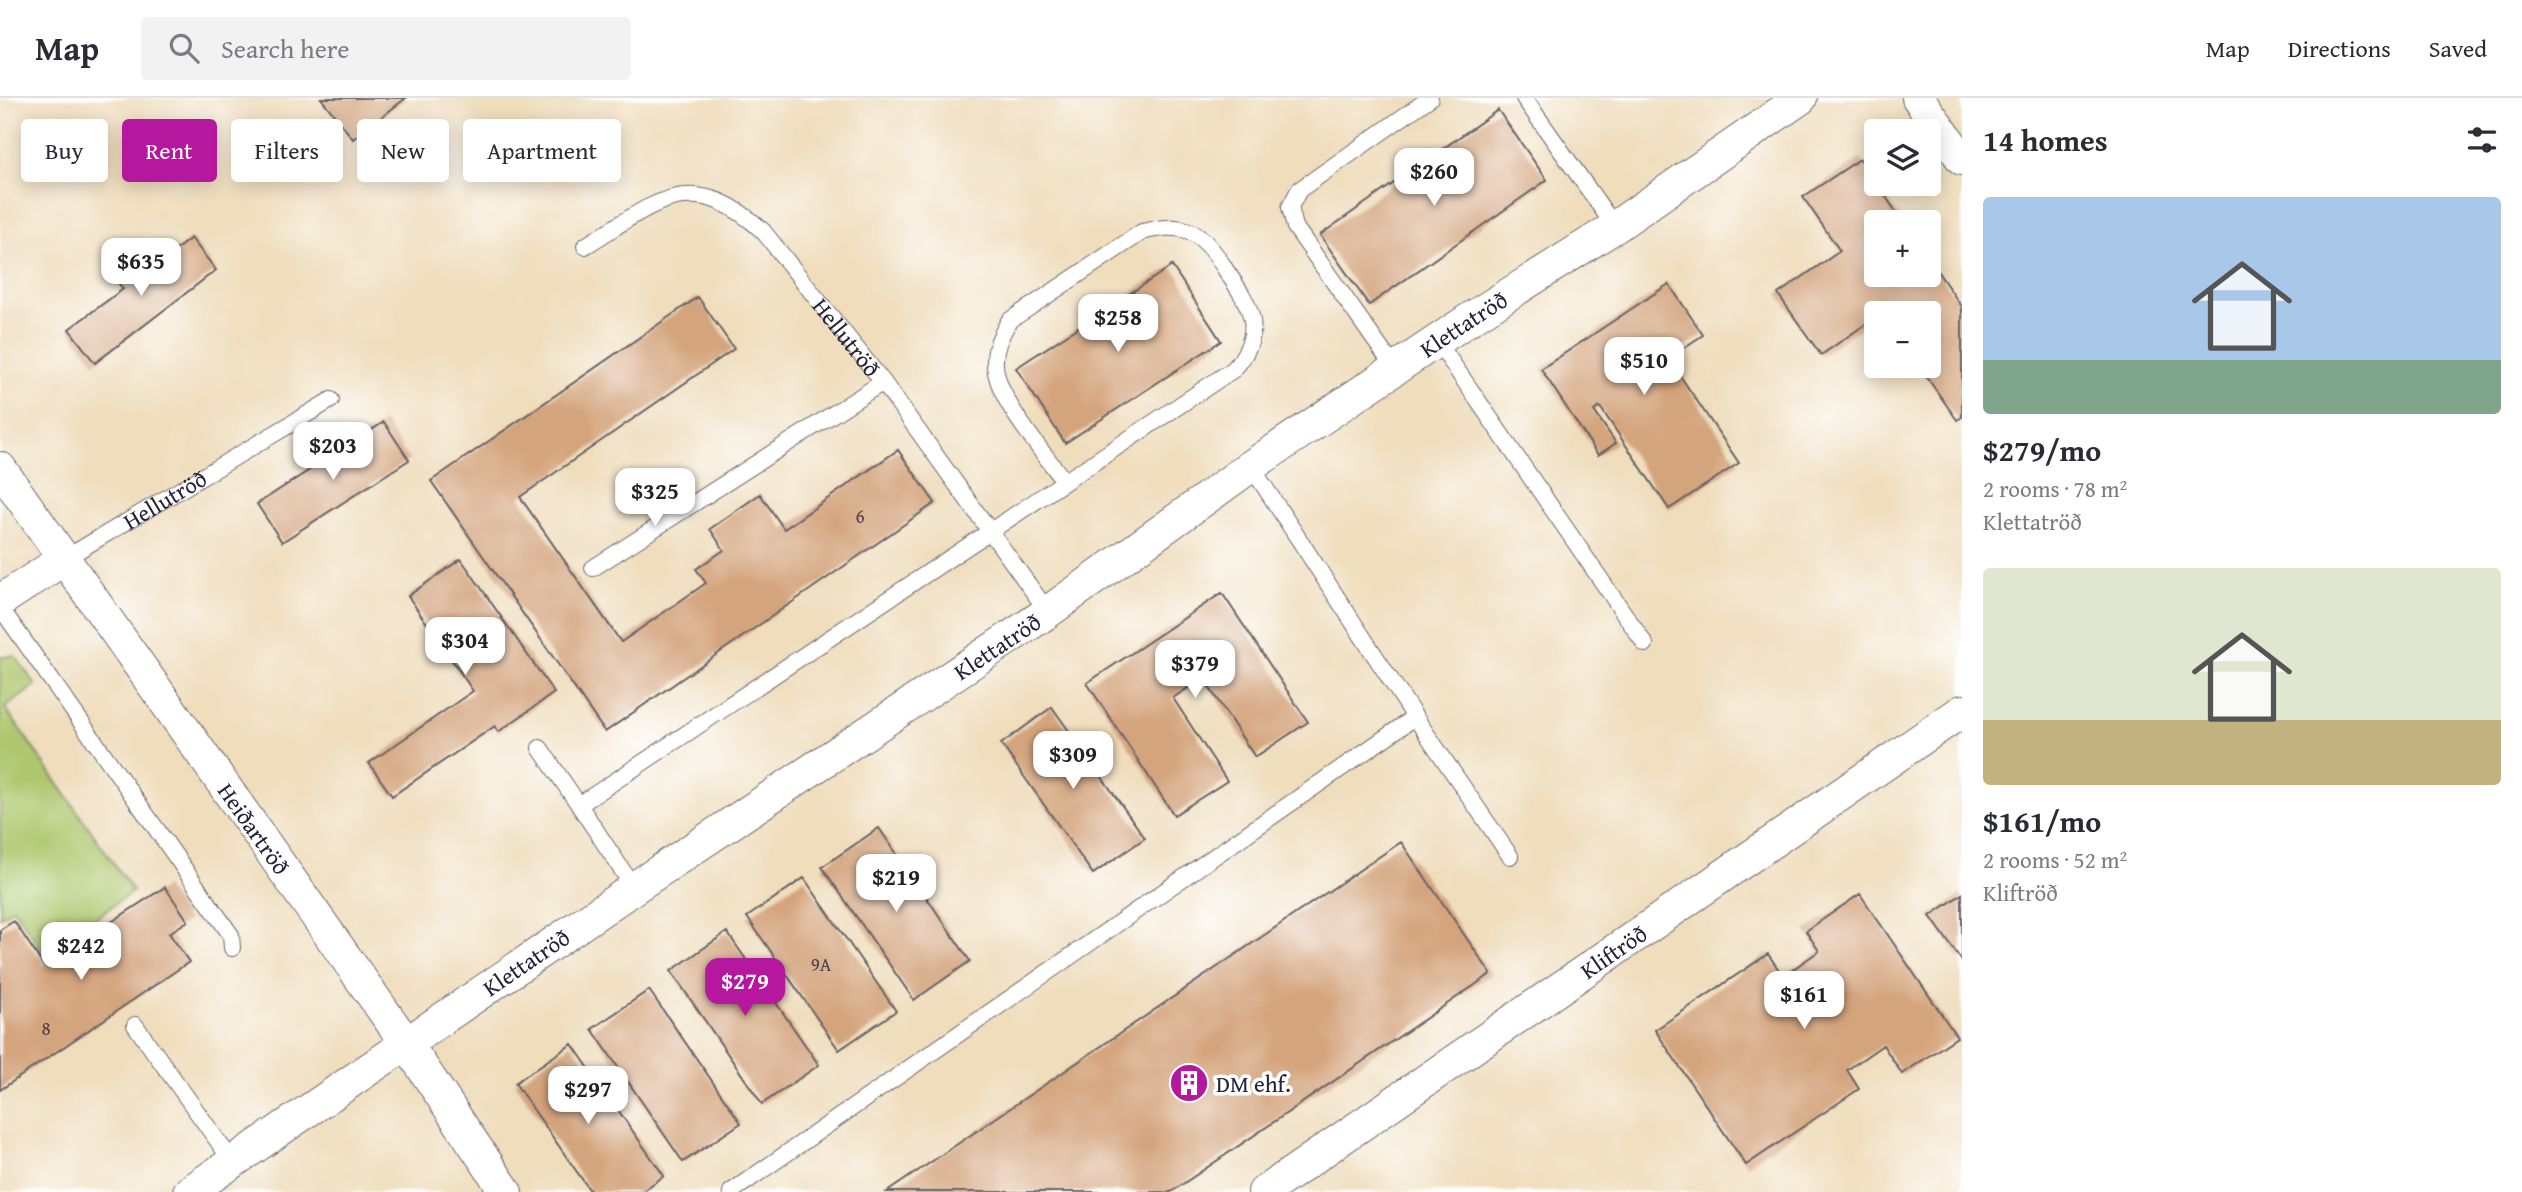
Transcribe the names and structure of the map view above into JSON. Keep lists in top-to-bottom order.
{
  "streets": {
    "street": [
      "Klettatröð",
      "Hellutröð",
      "Heiðartröð",
      "Kliftröð"
    ]
  },
  "crossings": [
    ["Klettatröð", "Hellutröð"],
    ["Klettatröð", "Heiðartröð"],
    ["Hellutröð", "Heiðartröð"]
  ],
  "places": {
    "building": ["DM ehf."]
  },
  "house_numbers": ["6", "9A", "8"],
  "page": {
    "header": "Map",
    "search": "Search here",
    "nav": ["Map", "Directions", "Saved"],
    "heading": "14 homes",
    "map_buttons": ["+", "−"],
    "chip": [
      "Buy",
      "Rent",
      "Filters",
      "New",
      "Apartment"
    ],
    "price": [
      "$260",
      "$635",
      "$258",
      "$510",
      "$203",
      "$325",
      "$304",
      "$379",
      "$309",
      "$219",
      "$242",
      "$279",
      "$161",
      "$297"
    ],
    "list": [
      {
        "name": "$279/mo",
        "note": "2 rooms · 78 m² · Klettatröð"
      },
      {
        "name": "$161/mo",
        "note": "2 rooms · 52 m² · Kliftröð"
      }
    ]
  }
}
